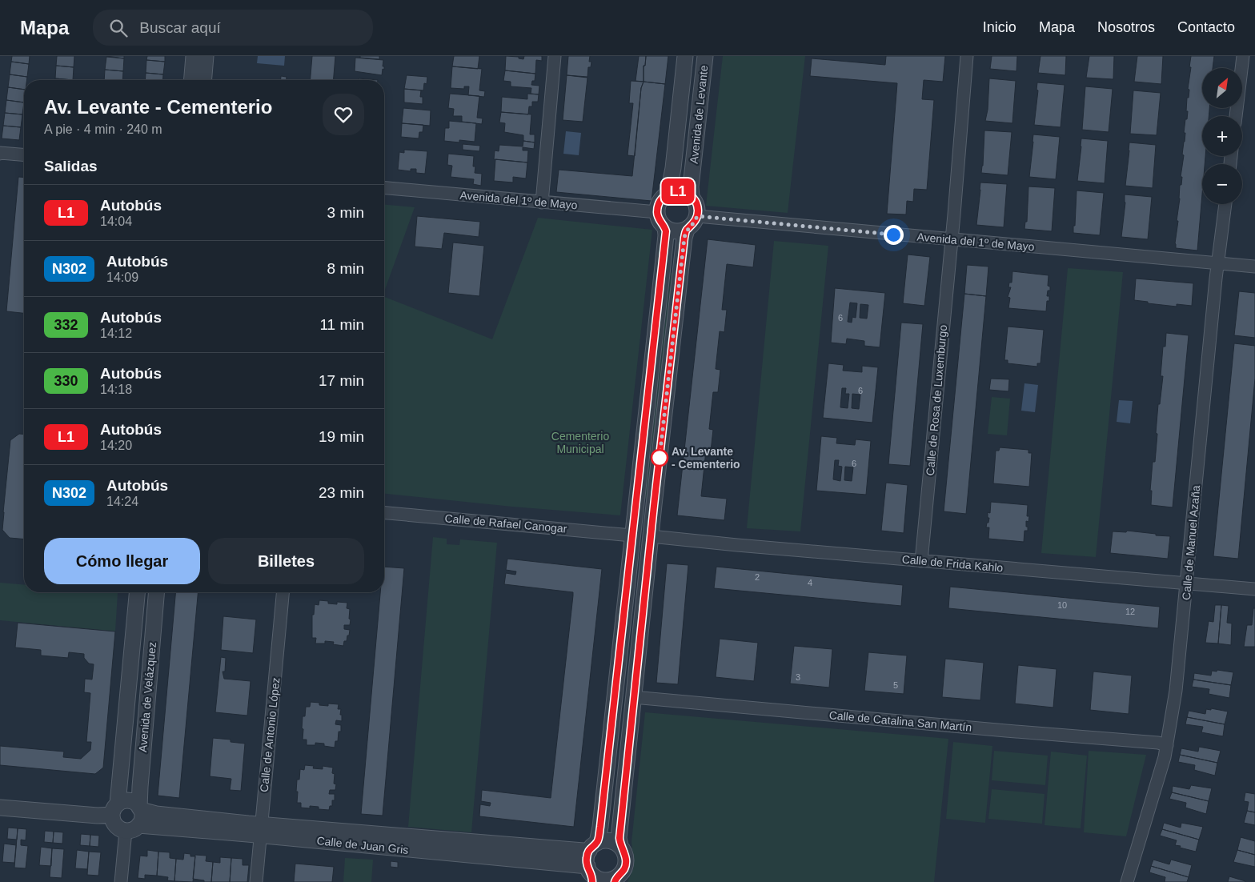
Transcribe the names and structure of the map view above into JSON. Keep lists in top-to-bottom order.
{
  "streets": {
    "street": [
      "Avenida de Levante",
      "Avenida del 1º de Mayo",
      "Calle de Rosa de Luxemburgo",
      "Calle de Rafael Canogar",
      "Calle de Manuel Azaña",
      "Calle de Frida Kahlo",
      "Avenida de Velázquez",
      "Calle de Catalina San Martín",
      "Calle de Antonio López",
      "Calle de Juan Gris"
    ]
  },
  "crossings": [
    ["Avenida de Levante", "Avenida del 1º de Mayo"],
    ["Avenida del 1º de Mayo", "Calle de Rosa de Luxemburgo"],
    ["Avenida del 1º de Mayo", "Calle de Manuel Azaña"],
    ["Calle de Rosa de Luxemburgo", "Calle de Frida Kahlo"],
    ["Calle de Manuel Azaña", "Calle de Frida Kahlo"],
    ["Calle de Manuel Azaña", "Calle de Catalina San Martín"],
    ["Avenida de Velázquez", "Calle de Juan Gris"],
    ["Calle de Antonio López", "Calle de Juan Gris"]
  ],
  "parks": ["Cementerio Municipal"],
  "places": ["Av. Levante - Cementerio"],
  "lines": ["bus line L1"],
  "house_numbers": [
    "6",
    "6",
    "6",
    "2",
    "4",
    "10",
    "12",
    "3",
    "5"
  ],
  "north": "top right",
  "page": {
    "header": "Mapa",
    "search": "Buscar aquí",
    "nav": [
      "Inicio",
      "Mapa",
      "Nosotros",
      "Contacto"
    ],
    "on_map": "L1",
    "map_buttons": ["+", "−"],
    "heading": [
      ["Av. Levante - Cementerio", "A pie · 4 min · 240 m"],
      "Salidas"
    ],
    "list": [
      {
        "mark": "L1",
        "name": "Autobús",
        "note": "14:04",
        "value": "3 min"
      },
      {
        "mark": "N302",
        "name": "Autobús",
        "note": "14:09",
        "value": "8 min"
      },
      {
        "mark": "332",
        "name": "Autobús",
        "note": "14:12",
        "value": "11 min"
      },
      {
        "mark": "330",
        "name": "Autobús",
        "note": "14:18",
        "value": "17 min"
      },
      {
        "mark": "L1",
        "name": "Autobús",
        "note": "14:20",
        "value": "19 min"
      },
      {
        "mark": "N302",
        "name": "Autobús",
        "note": "14:24",
        "value": "23 min"
      }
    ],
    "buttons": ["Cómo llegar", "Billetes"]
  }
}
